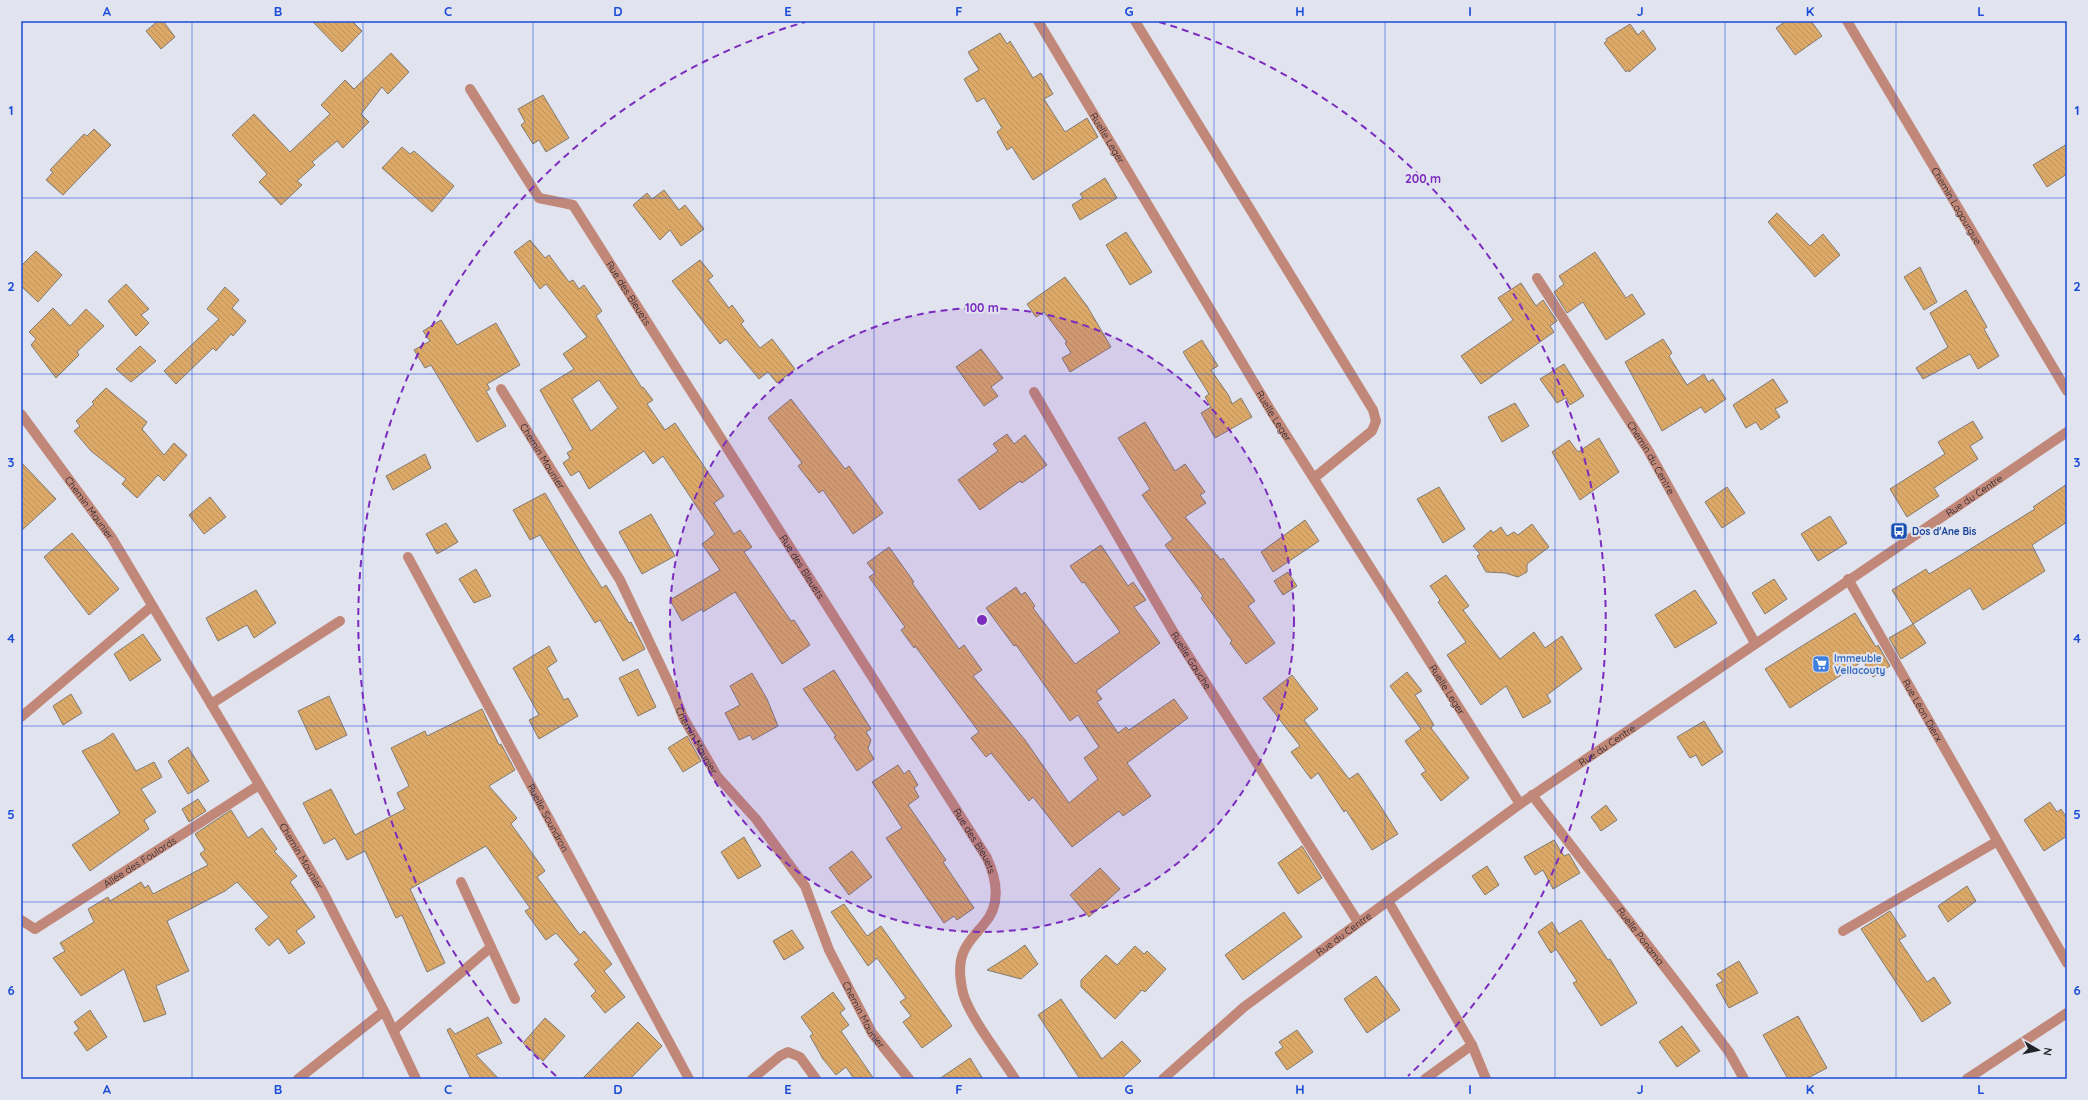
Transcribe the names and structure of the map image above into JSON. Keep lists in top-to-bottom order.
{
  "streets": {
    "street": [
      "Ruelle Leger",
      "Chemin Lagourgue",
      "Rue des Bleuets",
      "Chemin Maunier",
      "Chemin du Centre",
      "Rue du Centre",
      "Ruelle Gauche",
      "Rue Léon Dierx",
      "Ruelle Soundron",
      "Allée des Foulards",
      "Ruelle Ponama"
    ]
  },
  "crossings": [
    ["Ruelle Leger", "Rue du Centre"],
    ["Chemin Maunier", "Allée des Foulards"],
    ["Chemin du Centre", "Rue du Centre"],
    ["Rue du Centre", "Ruelle Gauche"],
    ["Rue du Centre", "Rue Léon Dierx"],
    ["Rue du Centre", "Ruelle Ponama"]
  ],
  "places": {
    "bus stop": ["Dos d'Ane Bis"],
    "supermarket": ["Immeuble Vellacouty"]
  },
  "north": "right",
  "grid": {
    "columns": [
      "A",
      "B",
      "C",
      "D",
      "E",
      "F",
      "G",
      "H",
      "I",
      "J",
      "K",
      "L"
    ],
    "rows": [
      "1",
      "2",
      "3",
      "4",
      "5",
      "6"
    ]
  },
  "rings": ["200 m", "100 m"]
}
